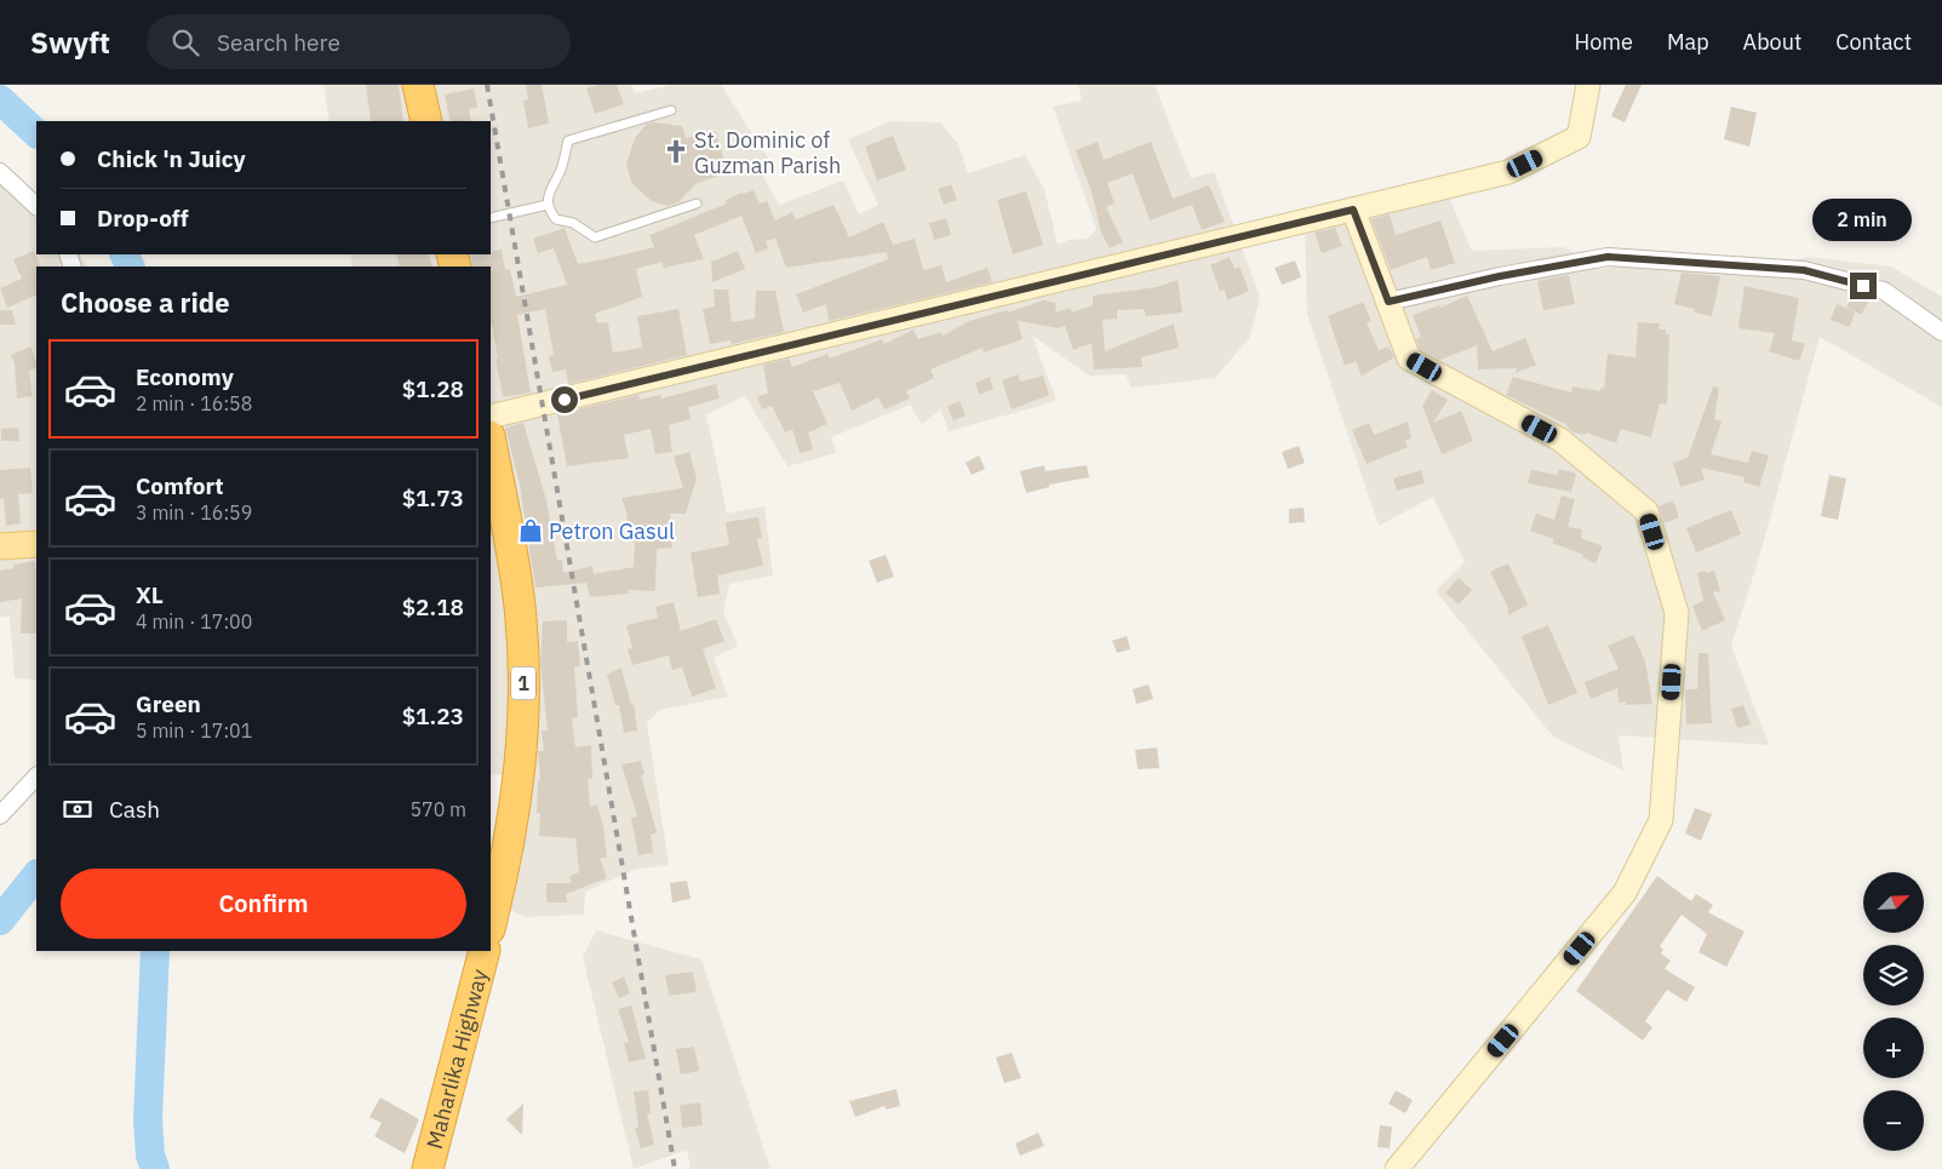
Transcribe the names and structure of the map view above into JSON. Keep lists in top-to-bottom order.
{
  "streets": {
    "highway": ["1", "Maharlika Highway"]
  },
  "places": {
    "church": ["St. Dominic of Guzman Parish"],
    "shop": ["Petron Gasul"]
  },
  "north": "top right",
  "page": {
    "header": "Swyft",
    "search": "Search here",
    "nav": [
      "Home",
      "Map",
      "About",
      "Contact"
    ],
    "banner": ["Chick 'n Juicy", "Drop-off"],
    "bubble": "2 min",
    "heading": "Choose a ride",
    "list": [
      {
        "name": "Economy",
        "note": "2 min · 16:58",
        "value": "$1.28"
      },
      {
        "name": "Comfort",
        "note": "3 min · 16:59",
        "value": "$1.73"
      },
      {
        "name": "XL",
        "note": "4 min · 17:00",
        "value": "$2.18"
      },
      {
        "name": "Green",
        "note": "5 min · 17:01",
        "value": "$1.23"
      }
    ],
    "pay": ["Cash", "570 m"],
    "buttons": "Confirm",
    "map_buttons": ["+", "−"]
  }
}
